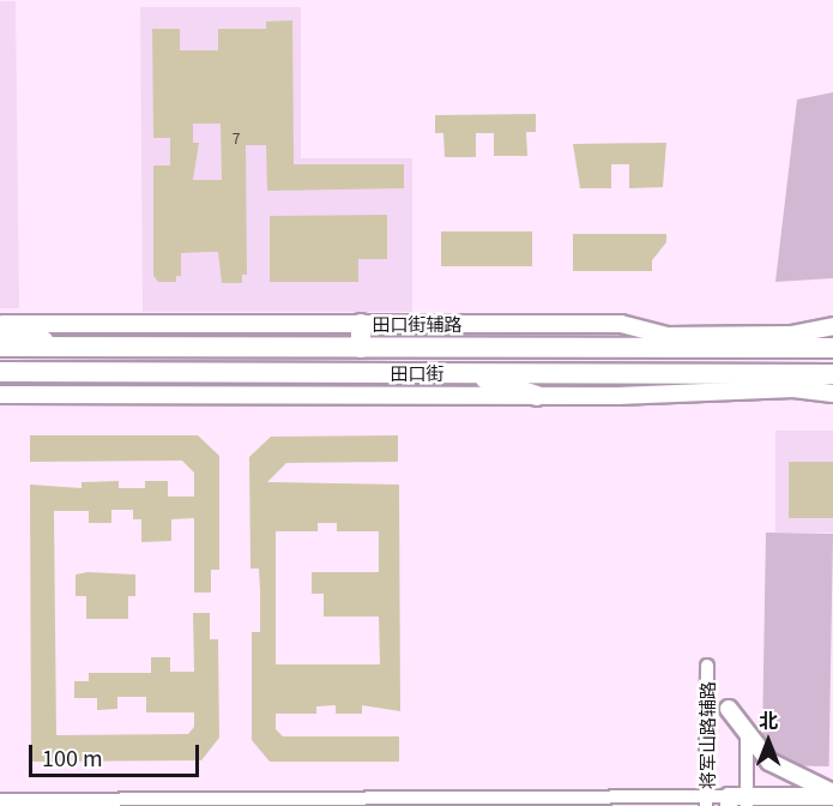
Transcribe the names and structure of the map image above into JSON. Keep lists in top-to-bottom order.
{
  "streets": {
    "main road": ["田口街"],
    "street": ["田口街辅路", "将军山路辅路"]
  },
  "house_numbers": ["7"],
  "scale_bar": "100 m",
  "north": "top"
}
